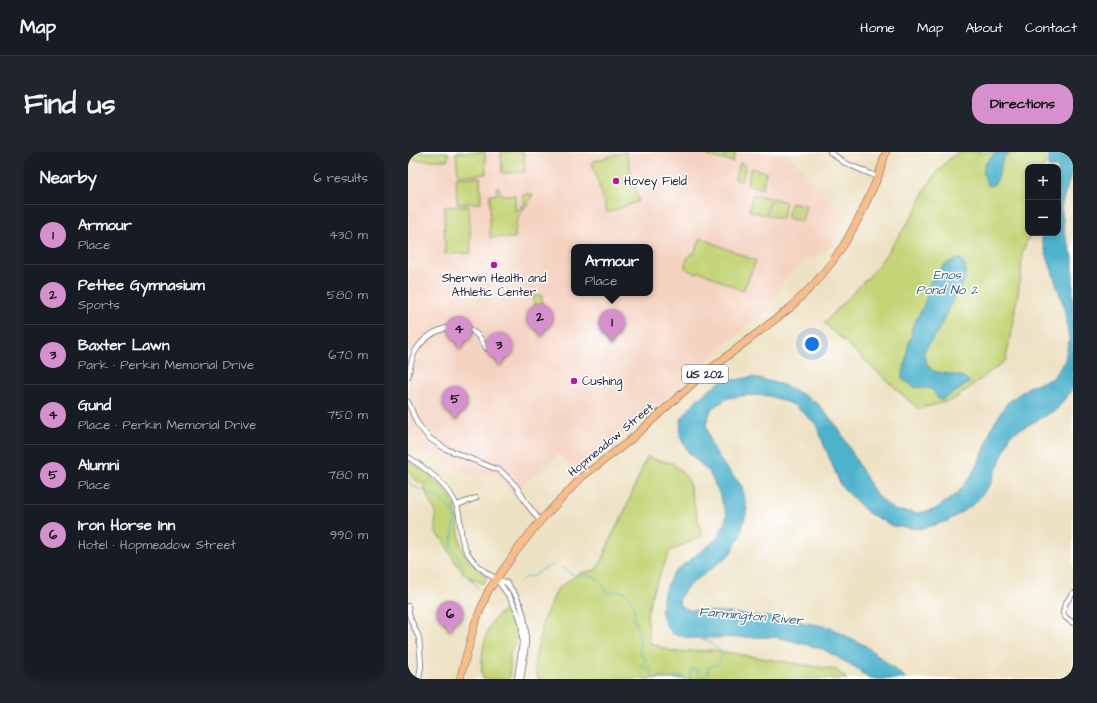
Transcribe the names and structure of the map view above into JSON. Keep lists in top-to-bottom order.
{
  "streets": {
    "highway": ["US 202", "Hopmeadow Street"]
  },
  "water": ["Enos Pond No 2", "Farmington River"],
  "places": ["Hovey Field", "Sherwin Health and Athletic Center", "Cushing"],
  "page": {
    "header": "Map",
    "nav": [
      "Home",
      "Map",
      "About",
      "Contact"
    ],
    "buttons": "Directions",
    "title": "Find us",
    "heading": ["Nearby", "6 results"],
    "map_buttons": ["+", "−"],
    "list": [
      {
        "mark": "1",
        "name": "Armour",
        "note": "Place",
        "value": "430 m"
      },
      {
        "mark": "2",
        "name": "Pettee Gymnasium",
        "note": "Sports",
        "value": "580 m"
      },
      {
        "mark": "3",
        "name": "Baxter Lawn",
        "note": "Park · Perkin Memorial Drive",
        "value": "670 m"
      },
      {
        "mark": "4",
        "name": "Gund",
        "note": "Place · Perkin Memorial Drive",
        "value": "750 m"
      },
      {
        "mark": "5",
        "name": "Alumni",
        "note": "Place",
        "value": "780 m"
      },
      {
        "mark": "6",
        "name": "Iron Horse Inn",
        "note": "Hotel · Hopmeadow Street",
        "value": "990 m"
      }
    ],
    "popup": ["Armour", "Place"],
    "pins": [
      "2",
      "1",
      "4",
      "3",
      "5",
      "6"
    ]
  }
}
